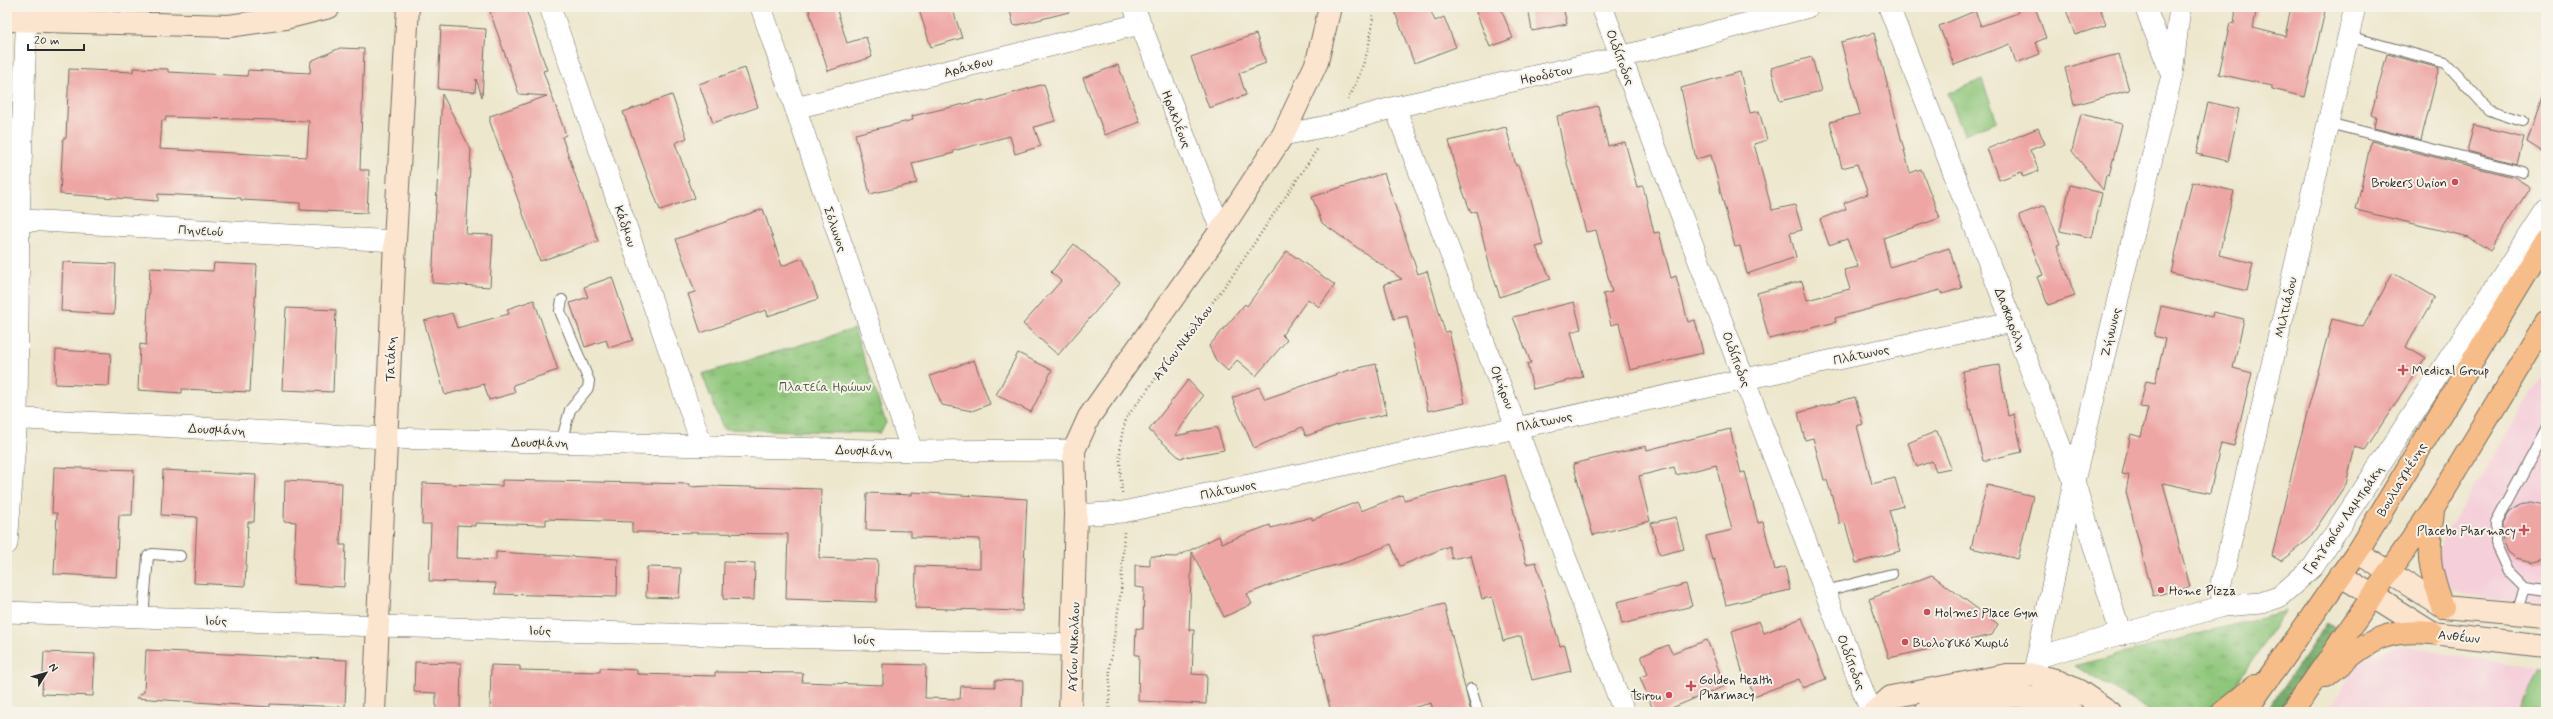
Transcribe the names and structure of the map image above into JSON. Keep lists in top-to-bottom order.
{
  "streets": {
    "main road": ["Βουλιαγμένης"],
    "street": [
      "Οιδίποδος",
      "Αράχθου",
      "Ηροδότου",
      "Ηρακλέους",
      "Κάδμου",
      "Σόλωνος",
      "Πηνειού",
      "Μιλτιάδου",
      "Δασκαρόλη",
      "Ζήνωνος",
      "Αγίου Νικολάου",
      "Πλάτωνος",
      "Τατάκη",
      "Ομήρου",
      "Δουσμάνη",
      "Γρηγορίου Λαμπράκη",
      "Ιούς",
      "Ανθέων"
    ]
  },
  "crossings": [
    ["Οιδίποδος", "Ηροδότου"],
    ["Οιδίποδος", "Πλάτωνος"],
    ["Αράχθου", "Ηρακλέους"],
    ["Αράχθου", "Σόλωνος"],
    ["Ηροδότου", "Αγίου Νικολάου"],
    ["Ηροδότου", "Ομήρου"],
    ["Ηρακλέους", "Αγίου Νικολάου"],
    ["Κάδμου", "Δουσμάνη"],
    ["Σόλωνος", "Δουσμάνη"],
    ["Πηνειού", "Τατάκη"],
    ["Μιλτιάδου", "Γρηγορίου Λαμπράκη"],
    ["Δασκαρόλη", "Ζήνωνος"],
    ["Δασκαρόλη", "Πλάτωνος"],
    ["Δασκαρόλη", "Γρηγορίου Λαμπράκη"],
    ["Ζήνωνος", "Γρηγορίου Λαμπράκη"],
    ["Αγίου Νικολάου", "Πλάτωνος"],
    ["Αγίου Νικολάου", "Δουσμάνη"],
    ["Αγίου Νικολάου", "Ιούς"],
    ["Πλάτωνος", "Ομήρου"],
    ["Τατάκη", "Δουσμάνη"],
    ["Τατάκη", "Ιούς"],
    ["Βουλιαγμένης", "Ανθέων"]
  ],
  "parks": ["Πλατεία Ηρώων"],
  "places": {
    "other": [
      "Brokers Union",
      "Home Pizza",
      "Holmes Place Gym",
      "Βιολογικό Χωριό",
      "Tsirou"
    ],
    "health": ["Medical Group", "Placebo Pharmacy", "Golden Health Pharmacy"]
  },
  "scale_bar": "20 m",
  "north": "top right"
}
